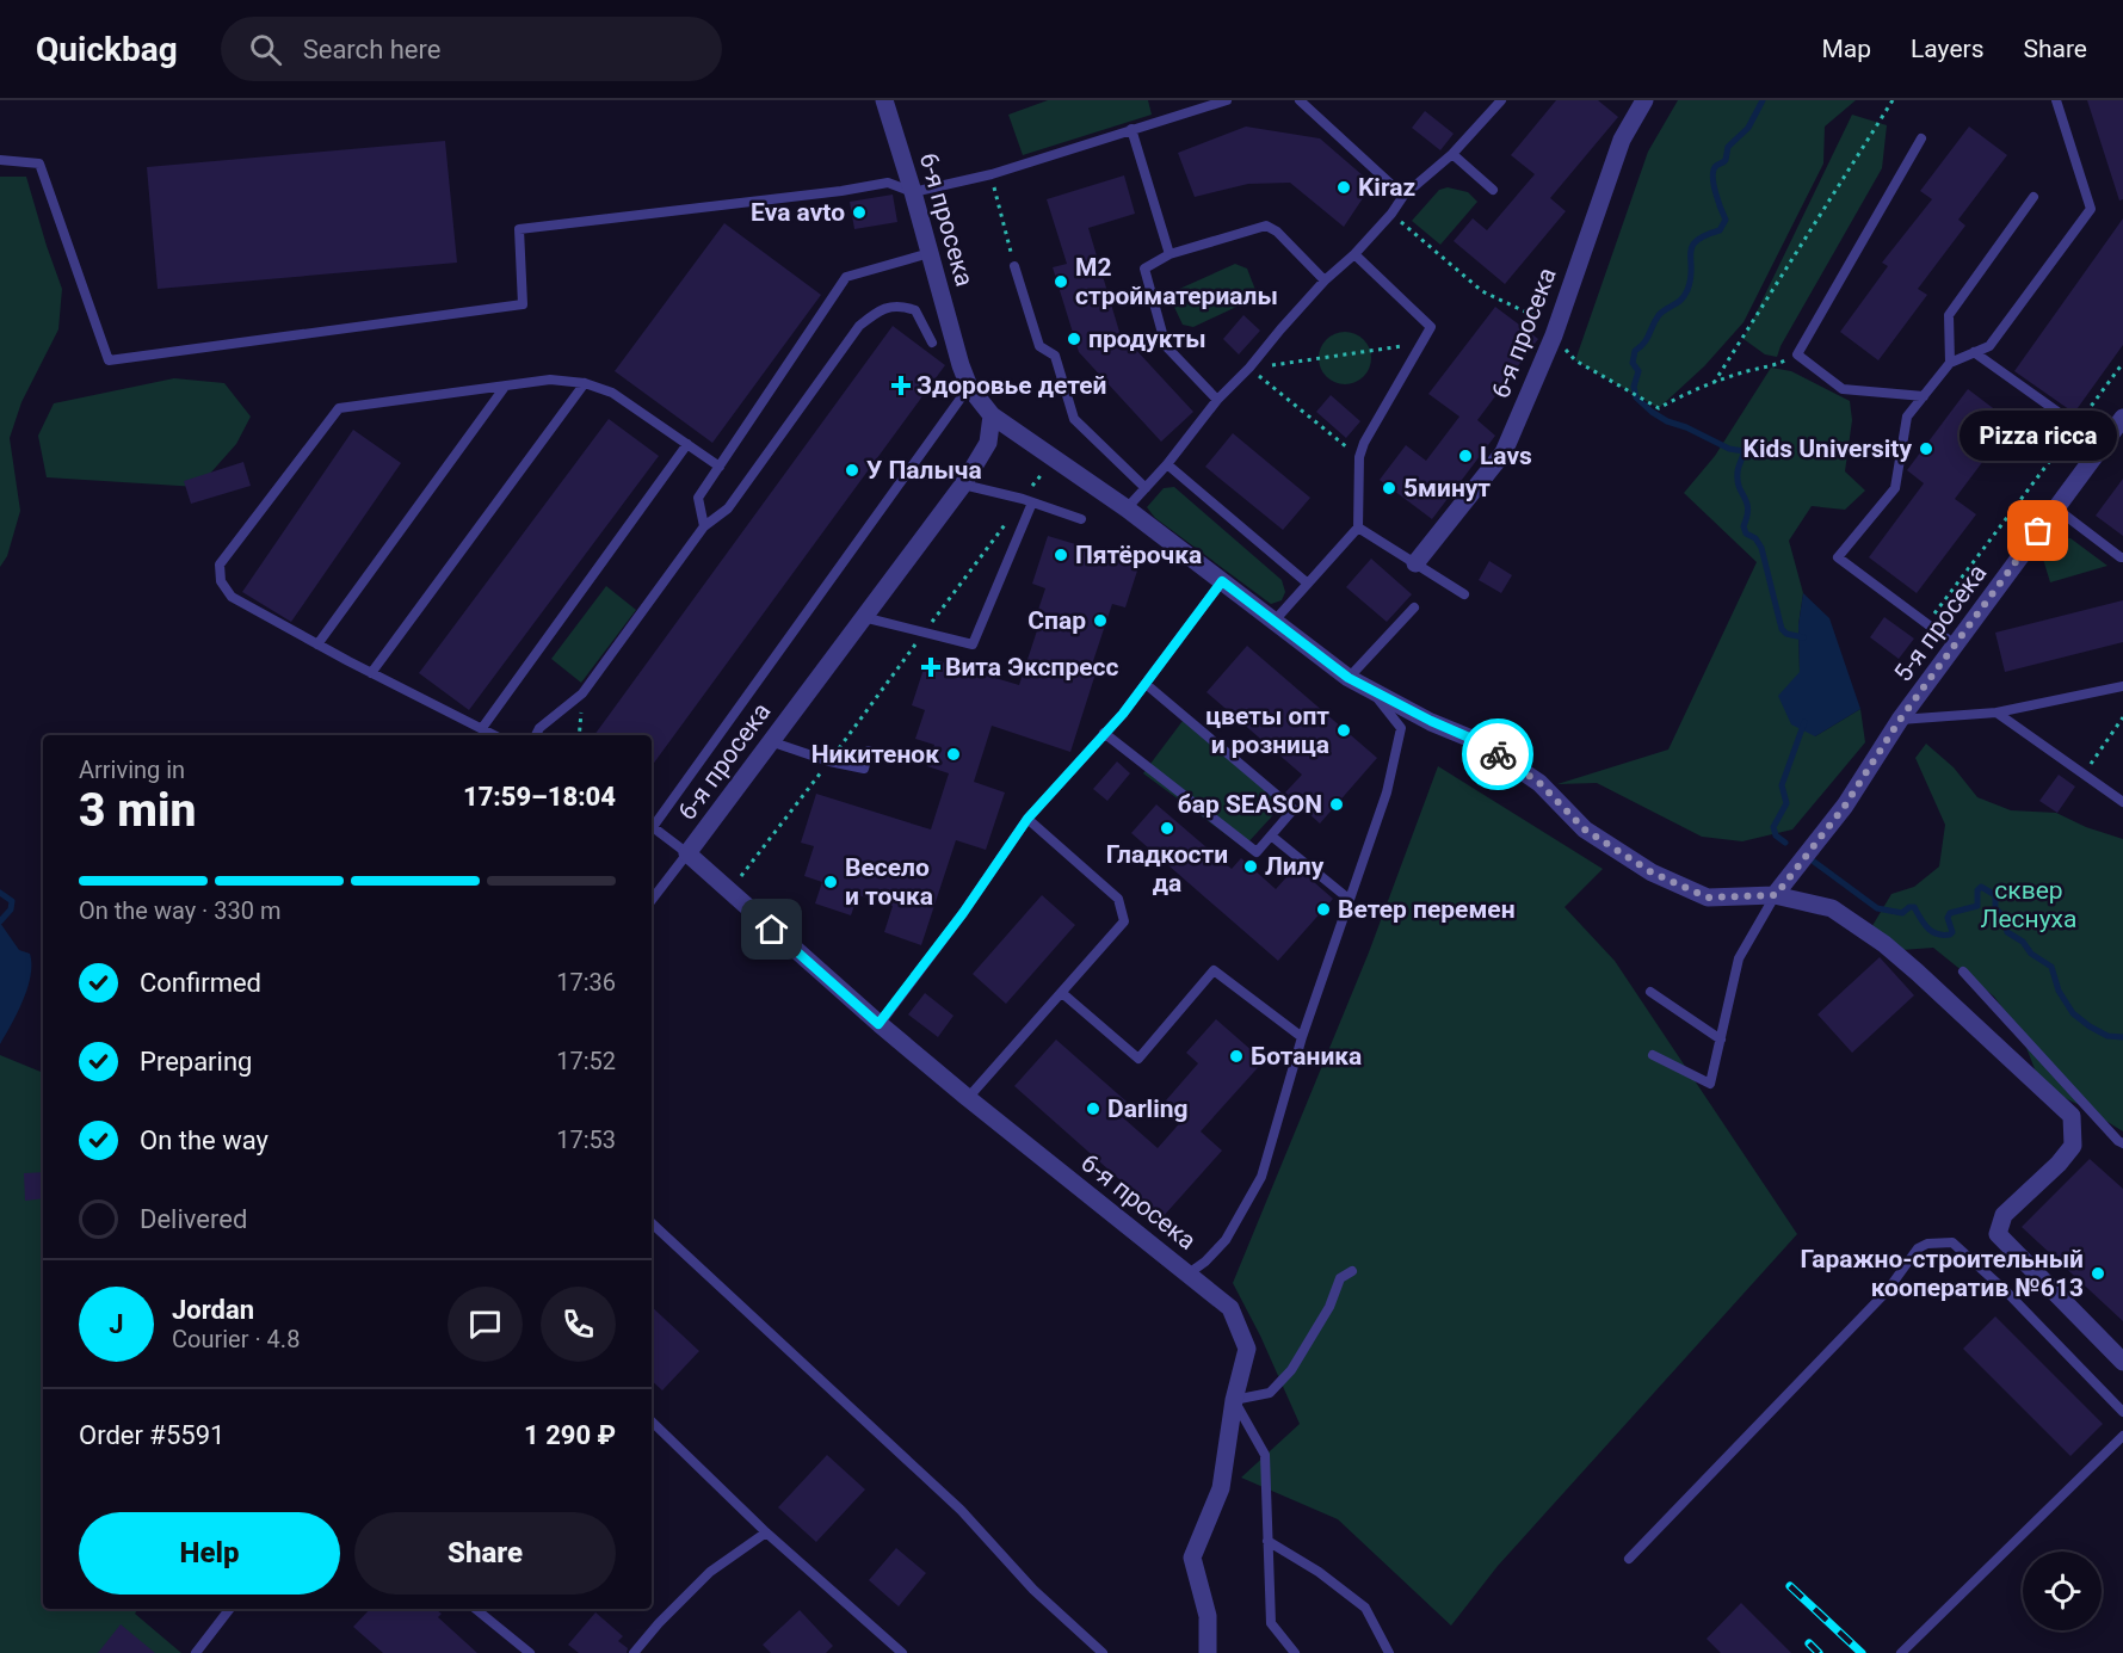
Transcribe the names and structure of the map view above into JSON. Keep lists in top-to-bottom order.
{
  "streets": {
    "street": ["6-я просека", "5-я просека"]
  },
  "parks": ["сквер Леснуха"],
  "places": {
    "other": [
      "Kiraz",
      "Eva avto",
      "М2 стройматериалы",
      "продукты",
      "Kids University",
      "Lavs",
      "У Палыча",
      "5минут",
      "Pizza ricca",
      "Пятёрочка",
      "Спар",
      "цветы опт и розница",
      "Никитенок",
      "бар SEASON",
      "Гладкости да",
      "Лилу",
      "Весело и точка",
      "Ветер перемен",
      "Ботаника",
      "Darling",
      "Гаражно-строительный кооператив №613"
    ],
    "health": ["Здоровье детей", "Вита Экспресс"]
  },
  "page": {
    "header": "Quickbag",
    "search": "Search here",
    "nav": ["Map", "Layers", "Share"],
    "bubble": "Pizza ricca",
    "heading": ["3 min", "Arriving in", "17:59–18:04"],
    "panel": [
      "Jordan",
      "Courier · 4.8",
      "Order #5591",
      "1 290 ₽"
    ],
    "bar": "On the way · 330 m",
    "list": [
      ["Confirmed", "17:36"],
      ["Preparing", "17:52"],
      ["On the way", "17:53"],
      "Delivered"
    ],
    "round": "J",
    "buttons": ["Help", "Share"]
  }
}
